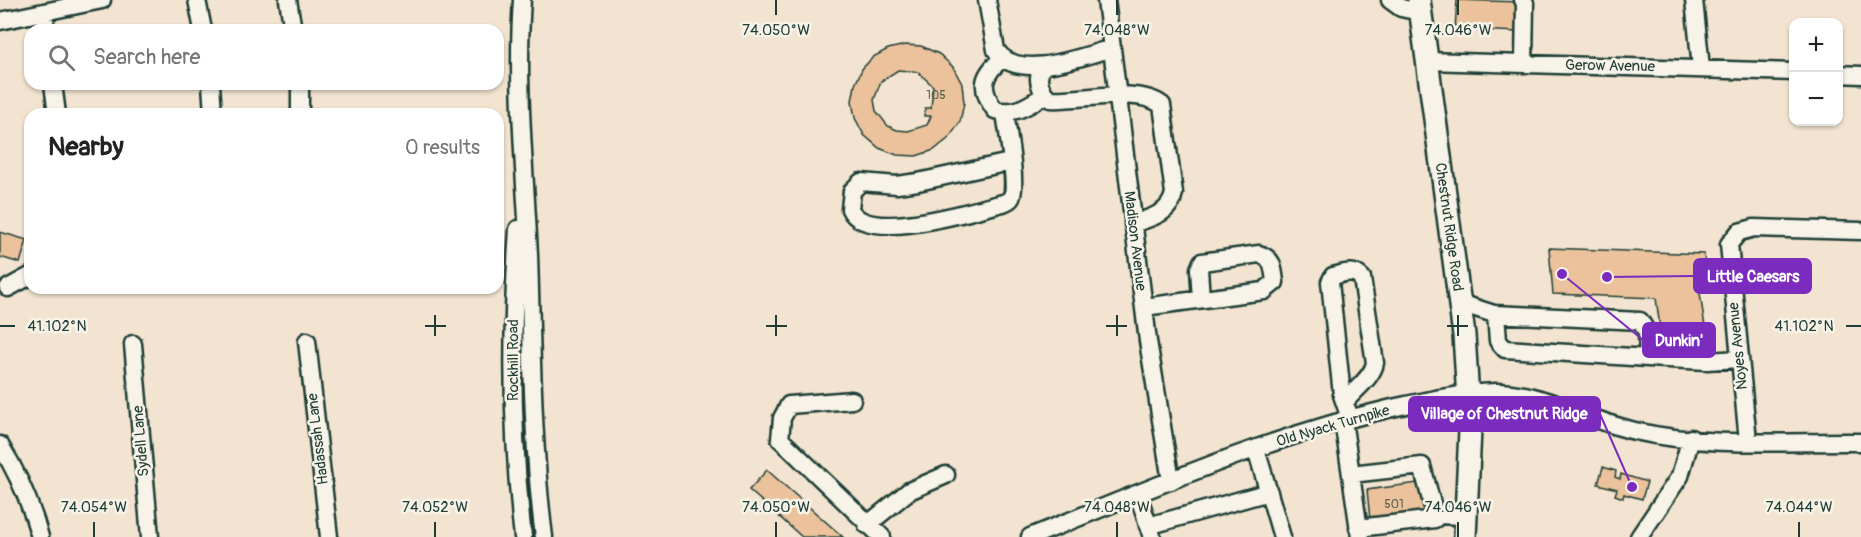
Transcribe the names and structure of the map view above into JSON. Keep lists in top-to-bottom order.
{
  "streets": {
    "main road": ["Chestnut Ridge Road"],
    "street": [
      "Gerow Avenue",
      "Madison Avenue",
      "Noyes Avenue",
      "Rockhill Road",
      "Old Nyack Turnpike",
      "Hadassah Lane",
      "Sydell Lane"
    ]
  },
  "crossings": [
    ["Gerow Avenue", "Chestnut Ridge Road"],
    ["Chestnut Ridge Road", "Old Nyack Turnpike"],
    ["Madison Avenue", "Old Nyack Turnpike"],
    ["Noyes Avenue", "Old Nyack Turnpike"]
  ],
  "places": ["Dunkin'", "Little Caesars", "Village of Chestnut Ridge"],
  "house_numbers": ["105", "501"],
  "page": {
    "map_buttons": ["+", "−"],
    "search": "Search here",
    "heading": ["Nearby", "0 results"]
  },
  "coordinates": [
    "74.050°W",
    "74.048°W",
    "74.046°W",
    "41.102°N",
    "74.054°W",
    "74.052°W",
    "74.044°W"
  ]
}
